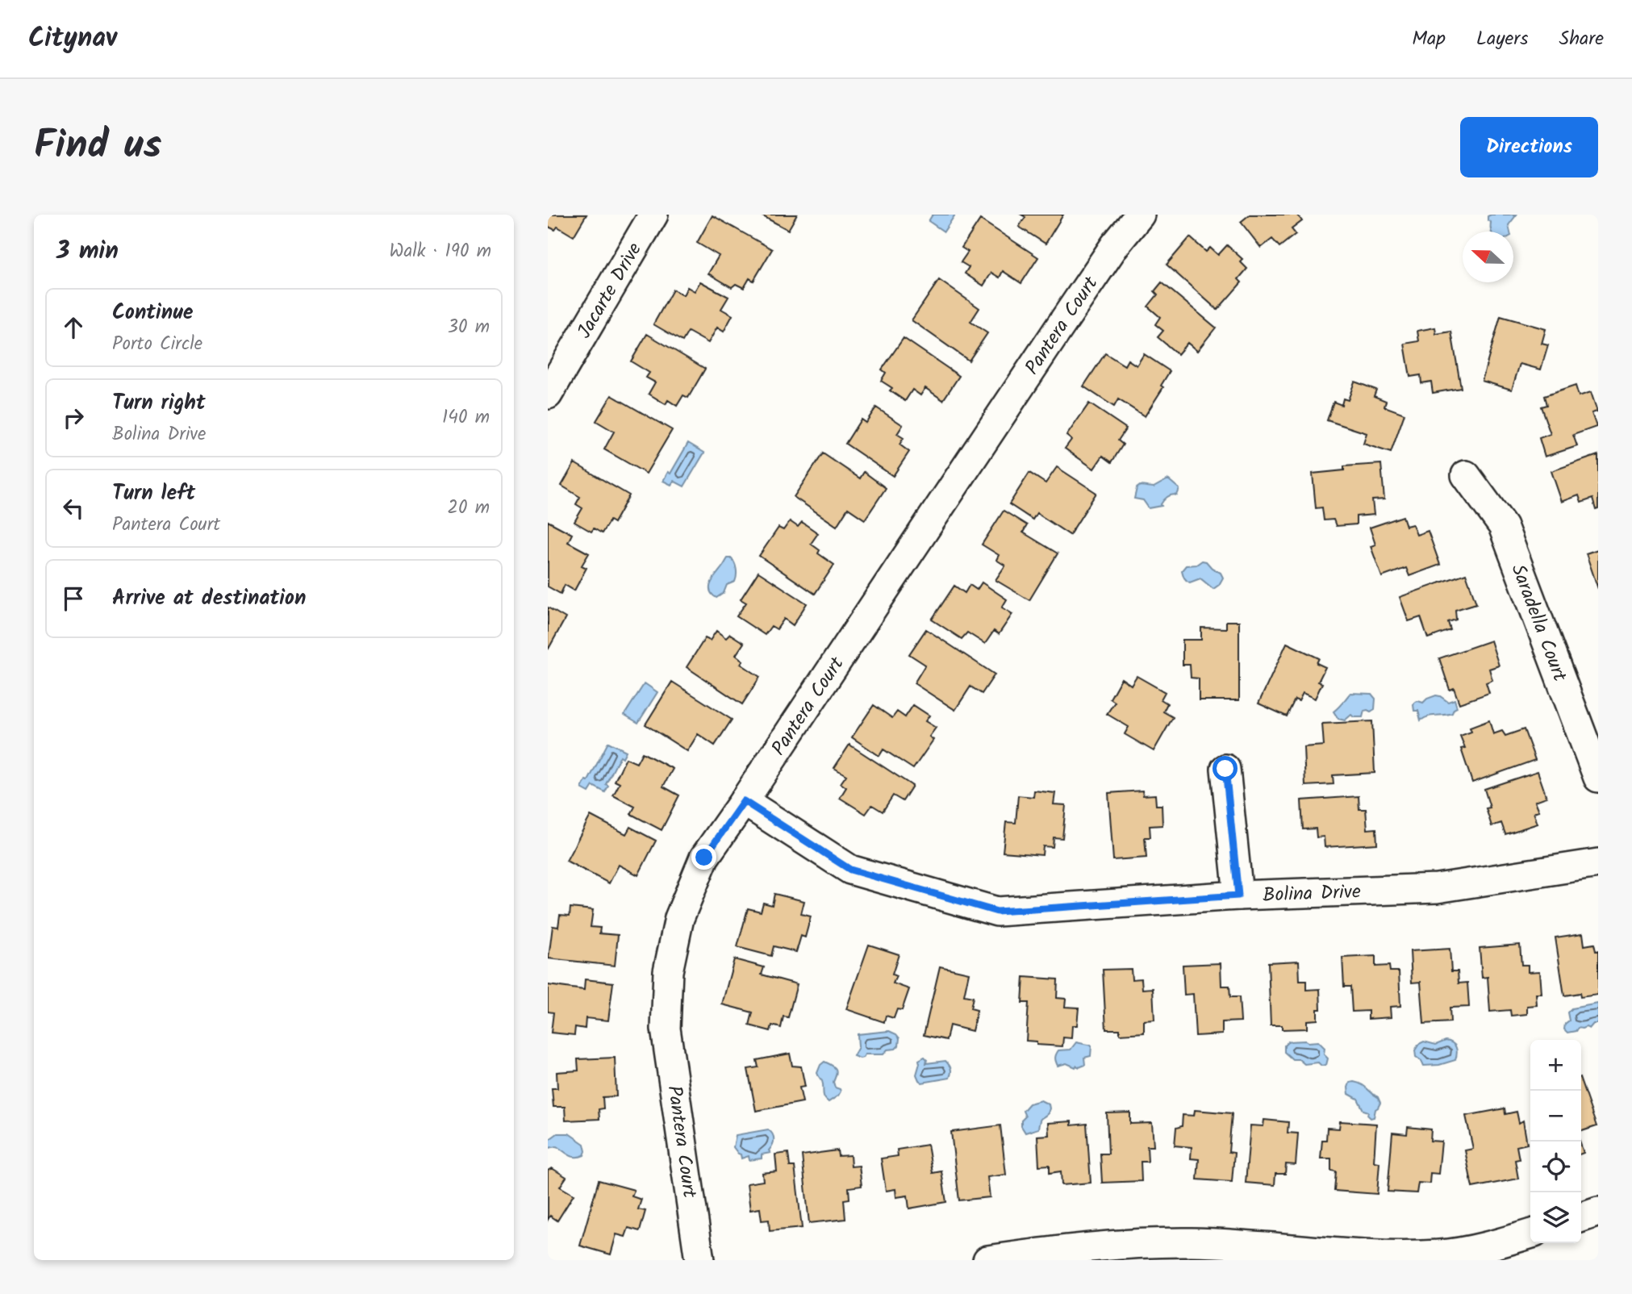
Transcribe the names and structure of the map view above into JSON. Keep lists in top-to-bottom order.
{
  "streets": {
    "street": [
      "Jacarte Drive",
      "Pantera Court",
      "Saradella Court",
      "Bolina Drive"
    ]
  },
  "crossings": [
    ["Pantera Court", "Bolina Drive"]
  ],
  "north": "left",
  "page": {
    "header": "Citynav",
    "nav": ["Map", "Layers", "Share"],
    "title": "Find us",
    "buttons": "Directions",
    "heading": ["3 min", "Walk · 190 m"],
    "list": [
      ["Continue", "Porto Circle", "30 m"],
      ["Turn right", "Bolina Drive", "140 m"],
      ["Turn left", "Pantera Court", "20 m"],
      "Arrive at destination"
    ],
    "map_buttons": ["+", "−"]
  }
}
